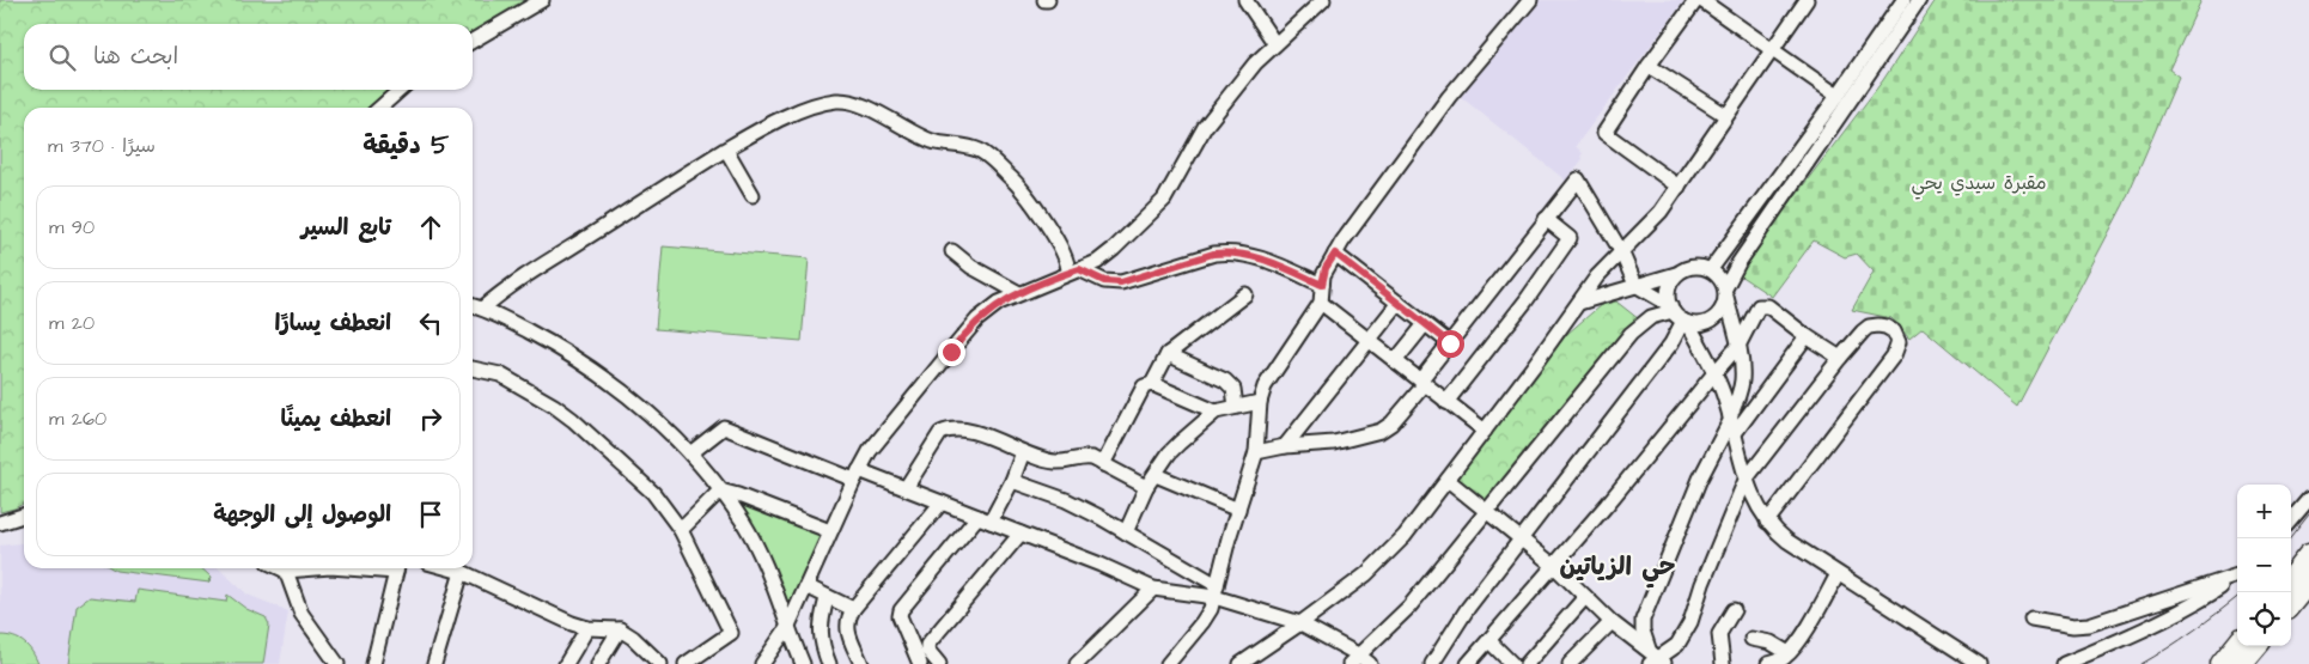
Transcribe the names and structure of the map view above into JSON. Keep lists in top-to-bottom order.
{
  "districts": ["حي الزياتين"],
  "parks": ["مقبرة سيدي يحي"],
  "page": {
    "search": "ابحث هنا",
    "heading": ["5 دقيقة", "سيرًا · 370 m"],
    "list": [
      ["تابع السير", "90 m"],
      ["انعطف يسارًا", "20 m"],
      ["انعطف يمينًا", "260 m"],
      "الوصول إلى الوجهة"
    ],
    "map_buttons": ["+", "−"]
  }
}
